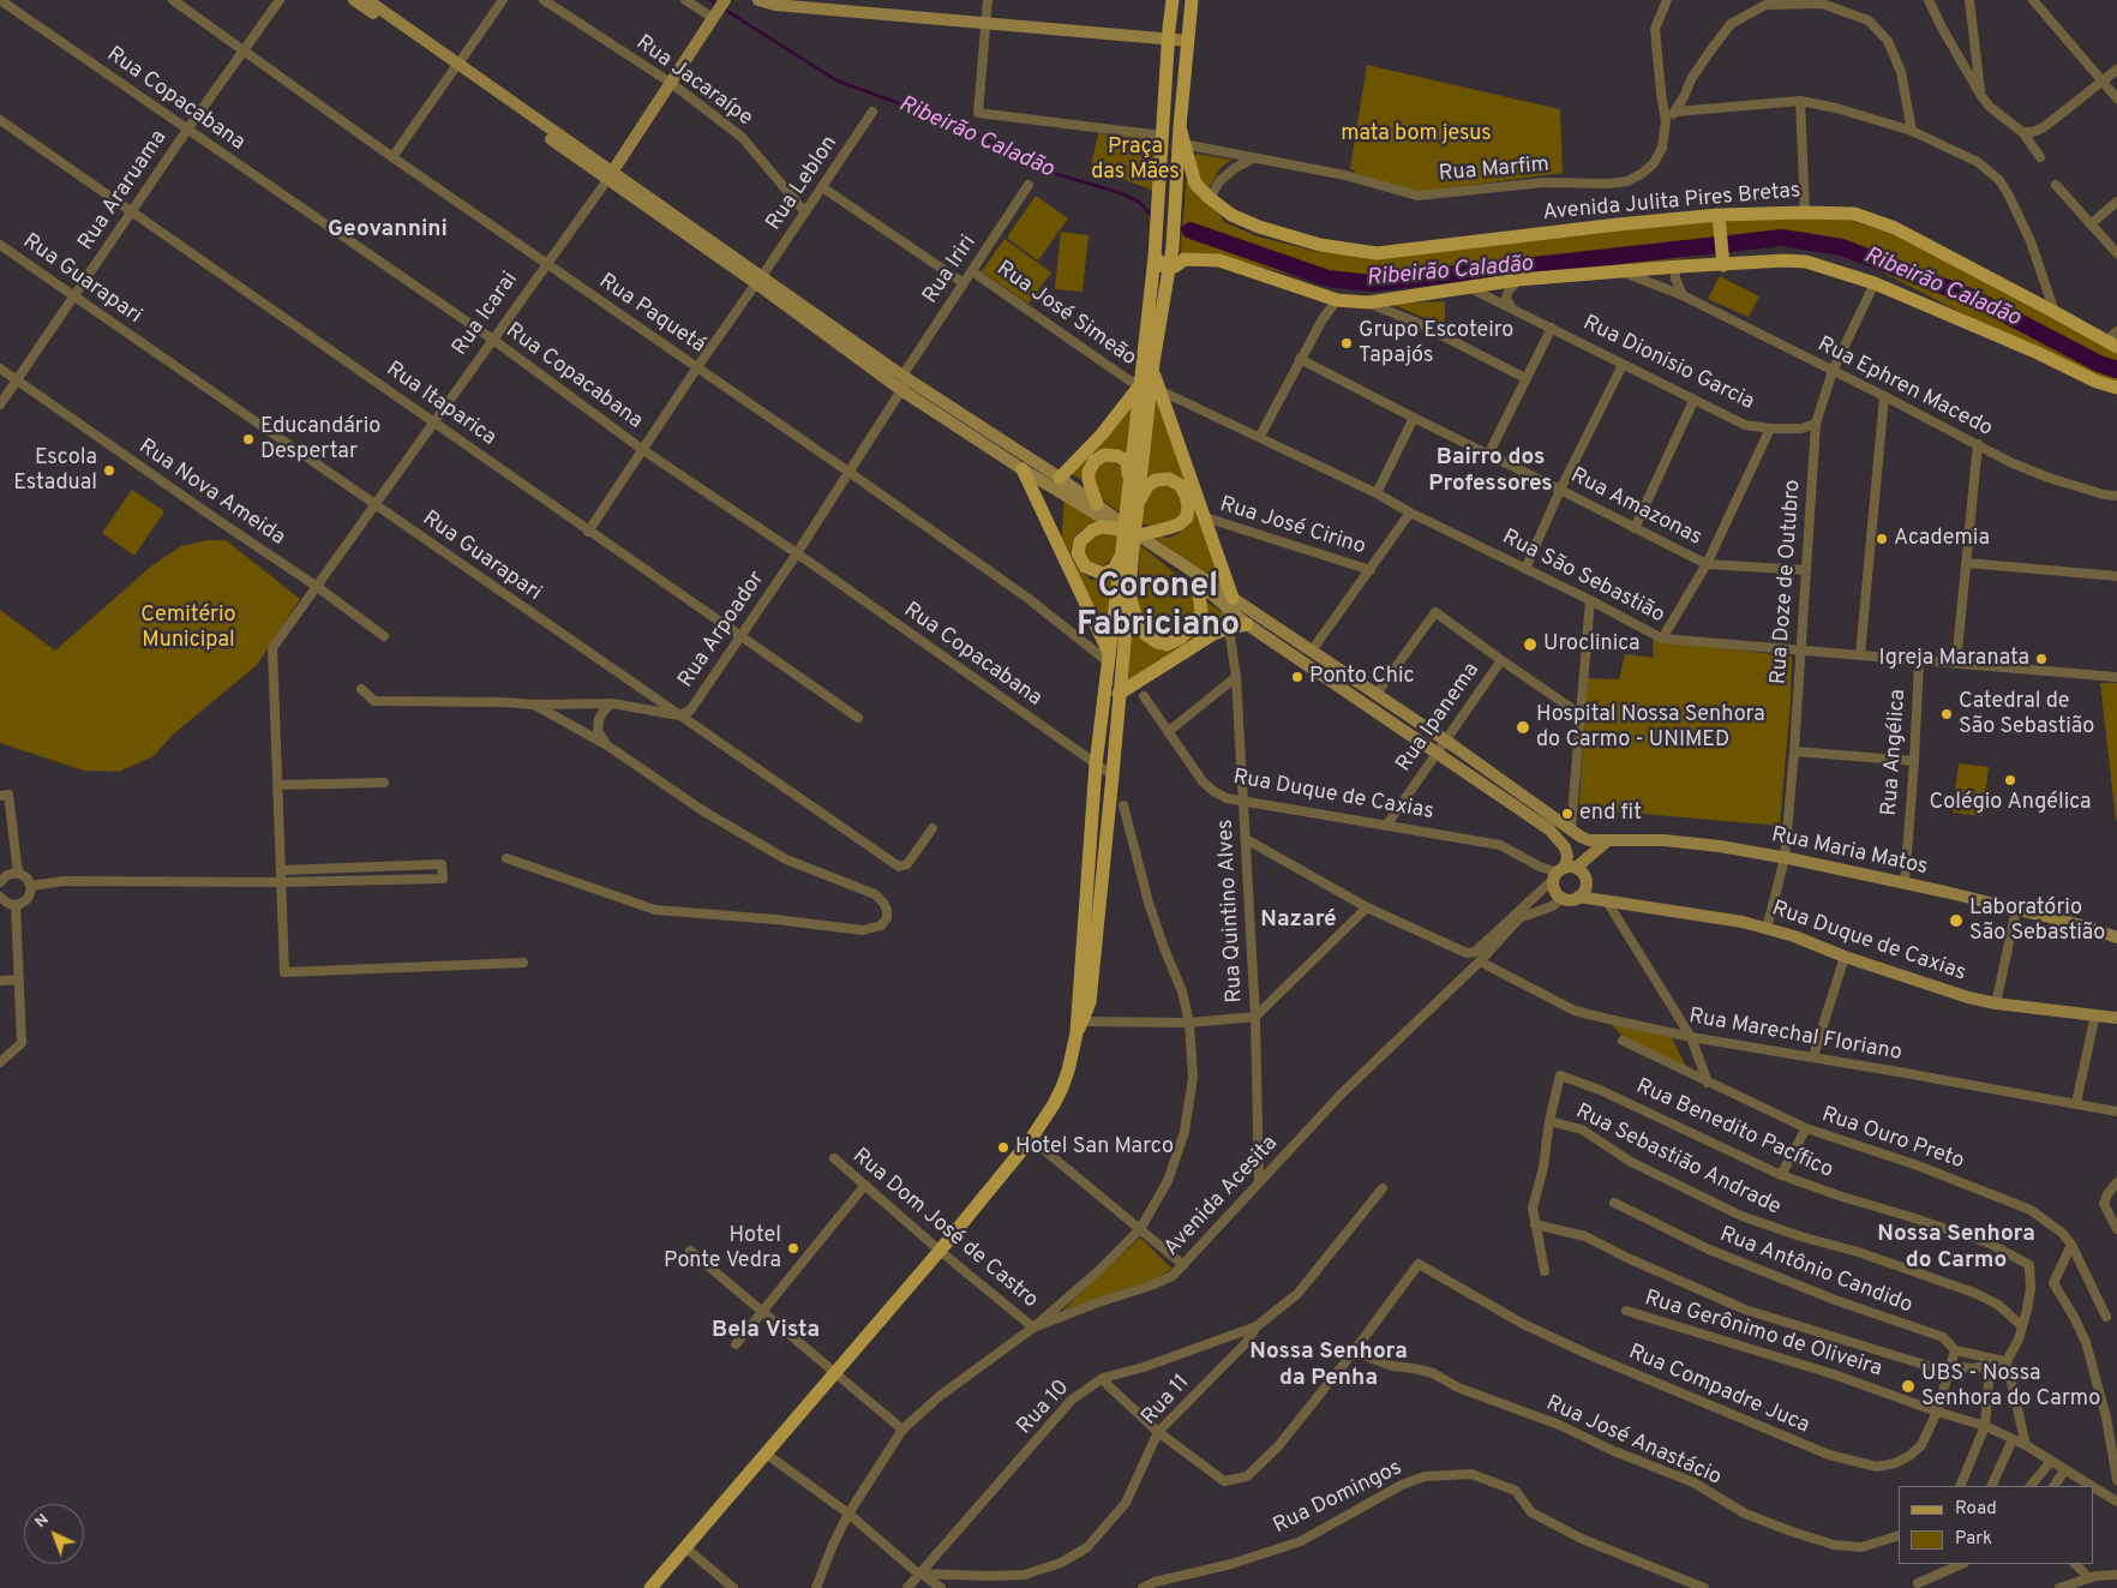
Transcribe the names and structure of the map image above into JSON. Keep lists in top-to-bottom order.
{
  "streets": {
    "main road": [
      "Avenida Julita Pires Bretas",
      "Rua Icarai",
      "Rua Duque de Caxias",
      "Rua Maria Matos"
    ],
    "street": [
      "Rua Jacaraípe",
      "Rua Copacabana",
      "Rua Marfim",
      "Rua Leblon",
      "Rua Araruama",
      "Rua Iriri",
      "Rua Guarapari",
      "Rua Paquetá",
      "Rua José Simeão",
      "Rua Dionisio Garcia",
      "Rua Ephren Macedo",
      "Rua Itaparica",
      "Rua Nova Ameida",
      "Rua Amazonas",
      "Rua José Cirino",
      "Rua São Sebastião",
      "Rua Doze de Outubro",
      "Rua Arpoador",
      "Rua Ipanema",
      "Rua Angélica",
      "Rua Quintino Alves",
      "Rua Marechal Floriano",
      "Rua Benedito Pacífico",
      "Rua Ouro Preto",
      "Rua Sebastião Andrade",
      "Avenida Acesita",
      "Rua Dom José de Castro",
      "Rua Antônio Candido",
      "Rua Gerônimo de Oliveira",
      "Rua Compadre Juca",
      "Rua 11",
      "Rua 10",
      "Rua José Anastácio",
      "Rua Domingos"
    ]
  },
  "crossings": [
    ["Rua Jacaraípe", "Rua Leblon"],
    ["Rua Jacaraípe", "Rua Icarai"],
    ["Rua Copacabana", "Rua Leblon"],
    ["Rua Copacabana", "Rua Araruama"],
    ["Rua Copacabana", "Rua Icarai"],
    ["Rua Copacabana", "Rua Arpoador"],
    ["Rua Marfim", "Avenida Julita Pires Bretas"],
    ["Rua Leblon", "Rua Paquetá"],
    ["Rua Leblon", "Rua José Simeão"],
    ["Rua Leblon", "Rua Itaparica"],
    ["Rua Araruama", "Rua Guarapari"],
    ["Rua Araruama", "Rua Paquetá"],
    ["Rua Araruama", "Rua Itaparica"],
    ["Rua Araruama", "Rua Nova Ameida"],
    ["Rua Iriri", "Rua José Simeão"],
    ["Rua Iriri", "Rua Arpoador"],
    ["Rua Guarapari", "Rua Icarai"],
    ["Rua Guarapari", "Rua Arpoador"],
    ["Rua Icarai", "Rua Paquetá"],
    ["Rua Icarai", "Rua Itaparica"],
    ["Rua Icarai", "Rua Nova Ameida"],
    ["Rua Paquetá", "Rua Arpoador"],
    ["Rua José Simeão", "Rua São Sebastião"],
    ["Rua Dionisio Garcia", "Rua Doze de Outubro"],
    ["Rua Ephren Macedo", "Rua Doze de Outubro"],
    ["Rua Itaparica", "Rua Arpoador"],
    ["Rua Amazonas", "Rua Doze de Outubro"],
    ["Rua São Sebastião", "Rua Doze de Outubro"],
    ["Rua São Sebastião", "Rua Angélica"],
    ["Rua Doze de Outubro", "Rua Duque de Caxias"],
    ["Rua Doze de Outubro", "Rua Maria Matos"],
    ["Rua Ipanema", "Rua Duque de Caxias"],
    ["Rua Ipanema", "Rua Maria Matos"],
    ["Rua Angélica", "Rua Maria Matos"],
    ["Rua Duque de Caxias", "Rua Quintino Alves"],
    ["Rua Duque de Caxias", "Avenida Acesita"],
    ["Rua Maria Matos", "Rua Quintino Alves"],
    ["Rua Quintino Alves", "Avenida Acesita"],
    ["Rua Marechal Floriano", "Avenida Acesita"],
    ["Rua Benedito Pacífico", "Rua Sebastião Andrade"],
    ["Avenida Acesita", "Rua Dom José de Castro"],
    ["Rua Antônio Candido", "Rua Compadre Juca"],
    ["Rua Gerônimo de Oliveira", "Rua Compadre Juca"],
    ["Rua Compadre Juca", "Rua José Anastácio"],
    ["Rua 11", "Rua 10"]
  ],
  "districts": [
    "Geovannini",
    "Bairro dos Professores",
    "Coronel Fabriciano",
    "Nazaré",
    "Nossa Senhora do Carmo",
    "Bela Vista",
    "Nossa Senhora da Penha"
  ],
  "water": ["Ribeirão Caladão"],
  "parks": ["mata bom jesus", "Praça das Mães", "Cemitério Municipal"],
  "places": [
    "Grupo Escoteiro Tapajós",
    "Educandário Despertar",
    "Escola Estadual",
    "Academia",
    "Uroclinica",
    "Igreja Maranata",
    "Ponto Chic",
    "Catedral de São Sebastião",
    "Hospital Nossa Senhora do Carmo - UNIMED",
    "Colégio Angélica",
    "end fit",
    "Laboratório São Sebastião",
    "Hotel San Marco",
    "Hotel Ponte Vedra",
    "UBS - Nossa Senhora do Carmo"
  ],
  "legend": ["Road", "Park"],
  "north": "top left"
}
